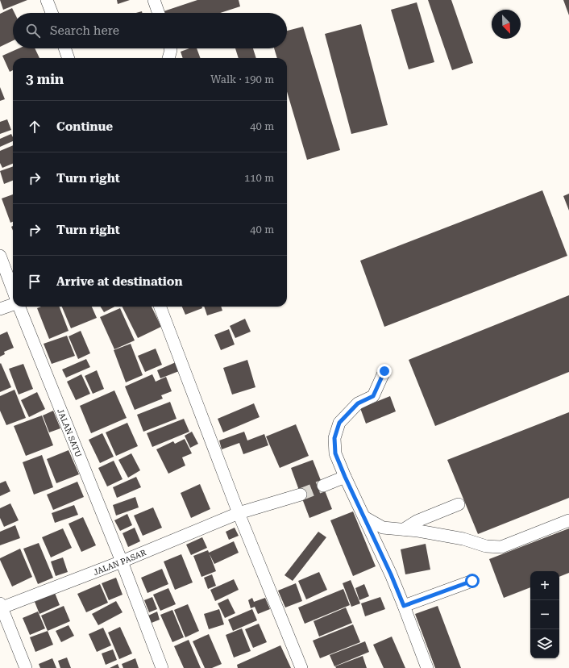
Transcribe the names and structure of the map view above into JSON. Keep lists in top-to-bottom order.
{
  "streets": {
    "street": ["JALAN SATU", "JALAN PASAR"]
  },
  "crossings": [
    ["JALAN SATU", "JALAN PASAR"]
  ],
  "north": "bottom right",
  "page": {
    "search": "Search here",
    "heading": ["3 min", "Walk · 190 m"],
    "list": [
      ["Continue", "40 m"],
      ["Turn right", "110 m"],
      ["Turn right", "40 m"],
      "Arrive at destination"
    ],
    "map_buttons": ["+", "−"]
  }
}
